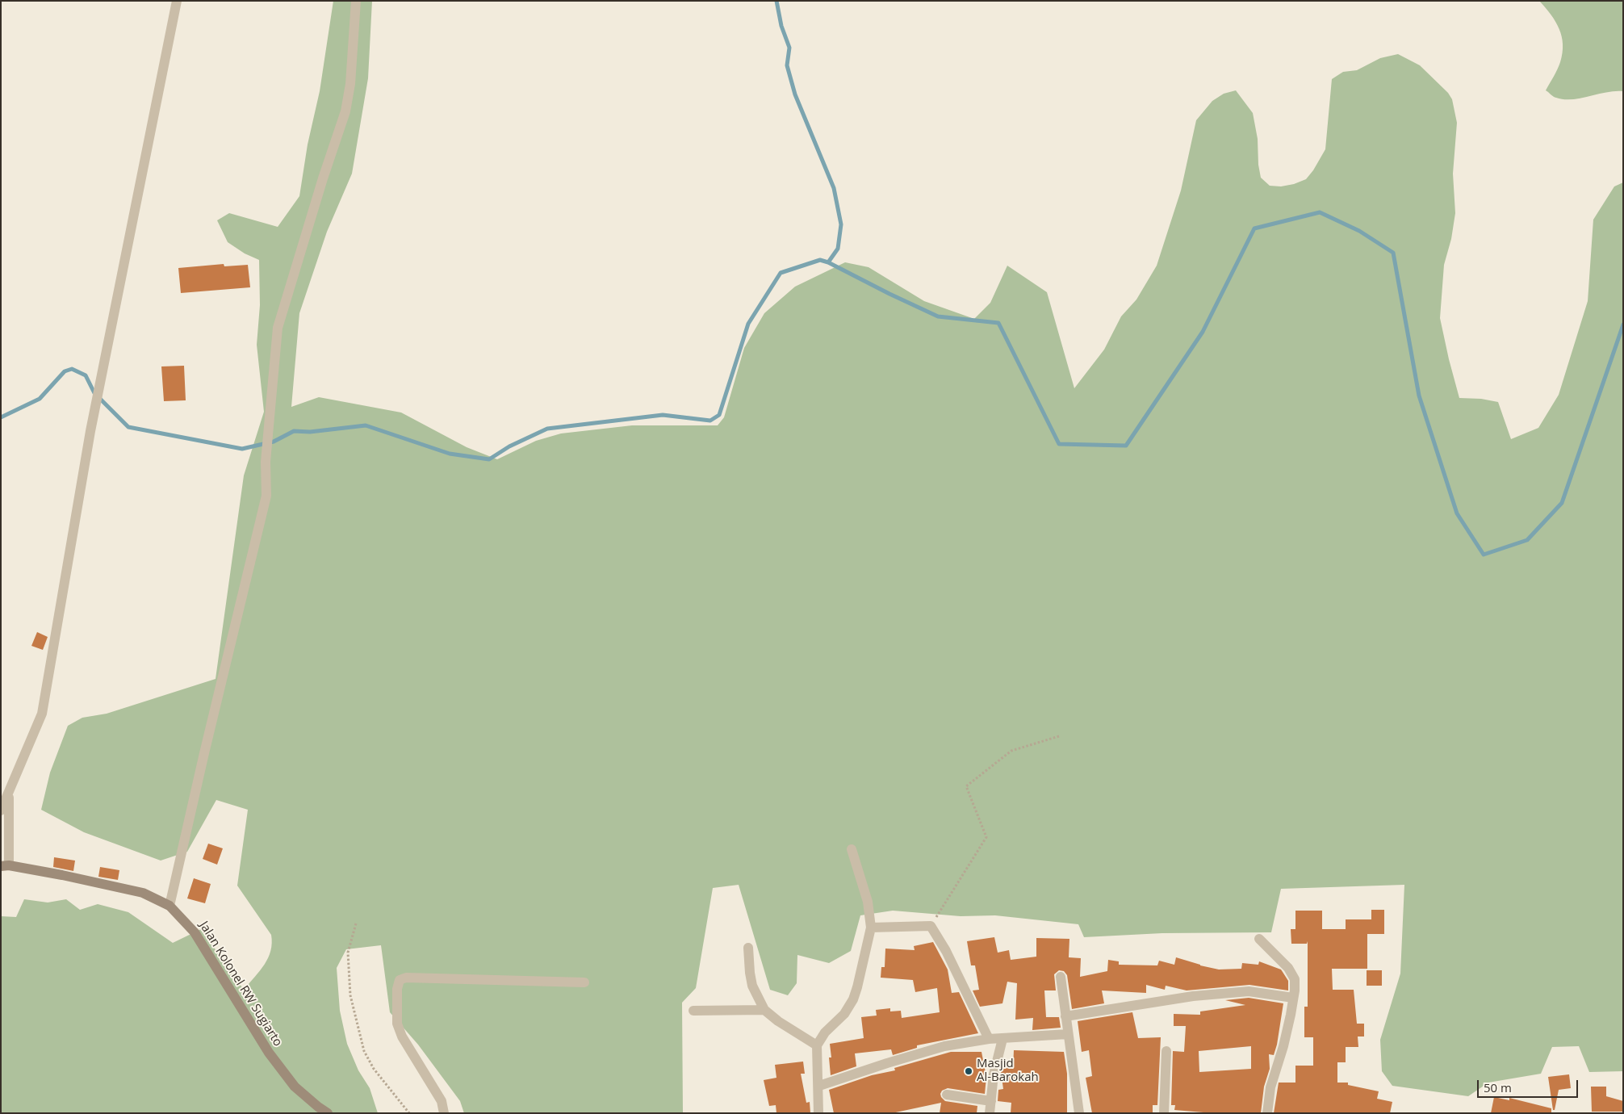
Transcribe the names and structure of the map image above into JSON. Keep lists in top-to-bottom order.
{
  "streets": {
    "main road": ["Jalan Kolonel RW Sugiarto"]
  },
  "places": ["Masjid Al-Barokah"],
  "scale_bar": "50 m"
}
